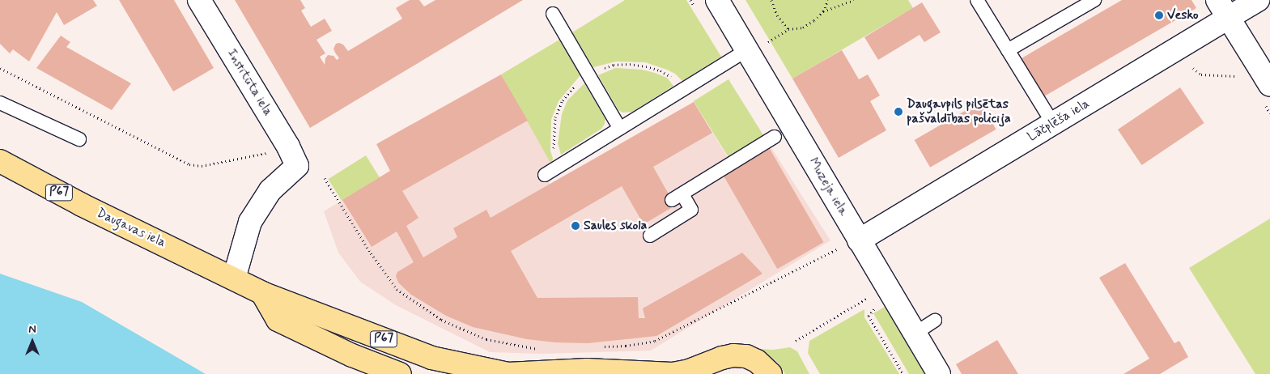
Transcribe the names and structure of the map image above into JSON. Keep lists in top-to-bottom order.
{
  "streets": {
    "main road": ["P67", "Daugavas iela"],
    "street": ["Institūta iela", "Lāčplēša iela", "Muzeja iela"]
  },
  "crossings": [
    ["Institūta iela", "Daugavas iela"],
    ["Lāčplēša iela", "Muzeja iela"],
    ["P67", "Daugavas iela"]
  ],
  "places": ["Vesko", "Daugavpils pilsētas pašvaldības policija", "Saules skola"],
  "north": "top"
}
